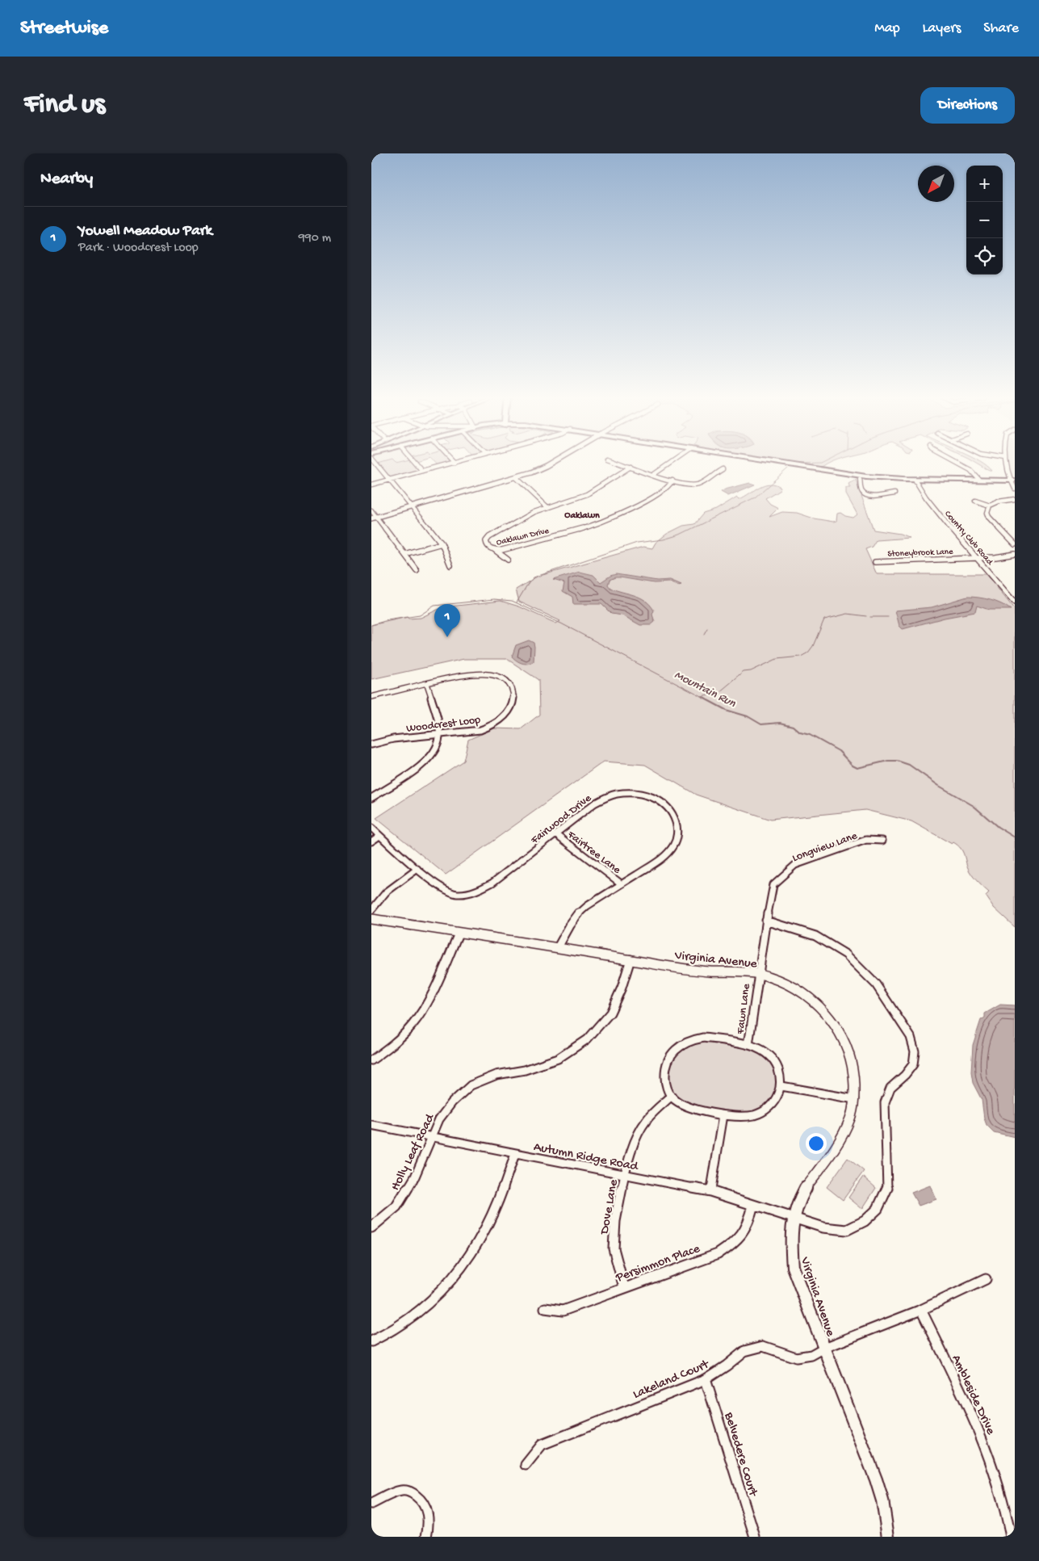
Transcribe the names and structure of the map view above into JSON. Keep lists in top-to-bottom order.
{
  "streets": {
    "street": [
      "Oaklawn Drive",
      "Country Club Road",
      "Stoneybrook Lane",
      "Woodcrest Loop",
      "Fairwood Drive",
      "Longview Lane",
      "Fairtree Lane",
      "Virginia Avenue",
      "Fawn Lane",
      "Holly Leaf Road",
      "Autumn Ridge Road",
      "Dove Lane",
      "Persimmon Place",
      "Lakeland Court",
      "Ambleside Drive",
      "Belvedere Court"
    ]
  },
  "crossings": [
    ["Country Club Road", "Stoneybrook Lane"],
    ["Fairwood Drive", "Fairtree Lane"],
    ["Fairwood Drive", "Virginia Avenue"],
    ["Longview Lane", "Virginia Avenue"],
    ["Longview Lane", "Fawn Lane"],
    ["Longview Lane", "Autumn Ridge Road"],
    ["Virginia Avenue", "Fawn Lane"],
    ["Virginia Avenue", "Holly Leaf Road"],
    ["Virginia Avenue", "Autumn Ridge Road"],
    ["Virginia Avenue", "Lakeland Court"],
    ["Fawn Lane", "Dove Lane"],
    ["Holly Leaf Road", "Autumn Ridge Road"],
    ["Autumn Ridge Road", "Dove Lane"],
    ["Autumn Ridge Road", "Persimmon Place"],
    ["Dove Lane", "Persimmon Place"],
    ["Lakeland Court", "Ambleside Drive"],
    ["Lakeland Court", "Belvedere Court"]
  ],
  "districts": ["Oaklawn"],
  "water": ["Mountain Run"],
  "north": "bottom left",
  "page": {
    "header": "Streetwise",
    "nav": ["Map", "Layers", "Share"],
    "buttons": "Directions",
    "title": "Find us",
    "heading": "Nearby",
    "map_buttons": ["+", "−"],
    "list": [
      {
        "mark": "1",
        "name": "Yowell Meadow Park",
        "note": "Park · Woodcrest Loop",
        "value": "990 m"
      }
    ],
    "pins": "1"
  }
}
